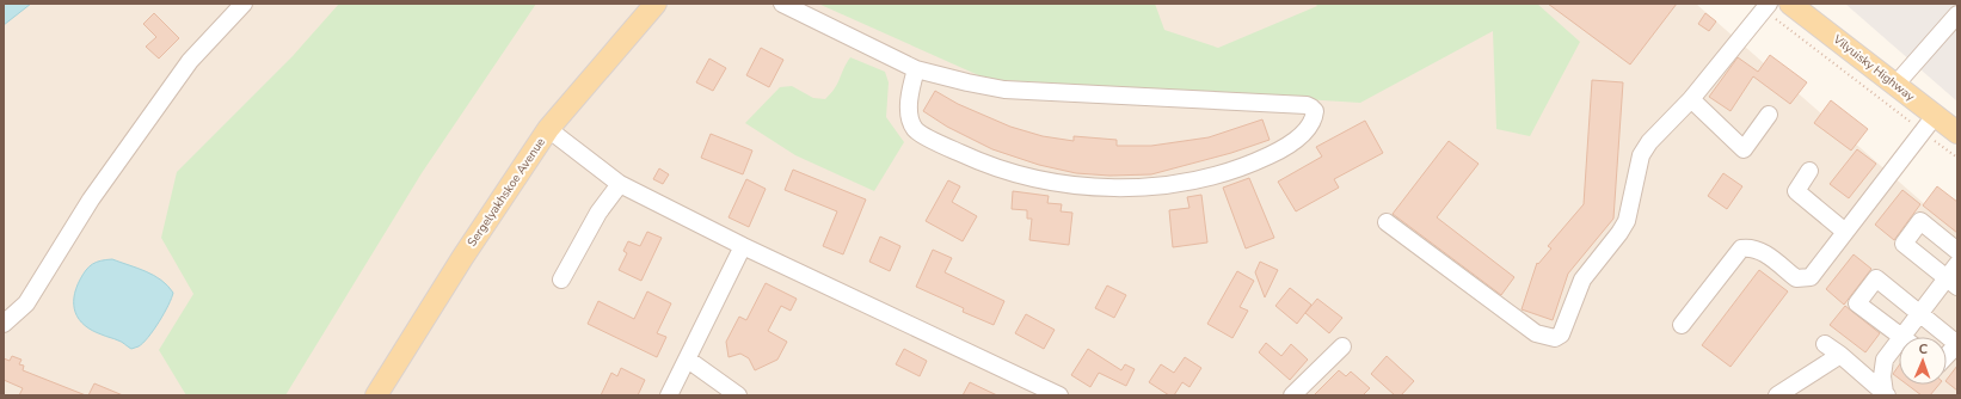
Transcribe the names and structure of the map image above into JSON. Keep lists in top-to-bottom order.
{
  "streets": {
    "main road": ["Vilyuisky Highway", "Sergelyakhskoe Avenue"]
  },
  "north": "top"
}
